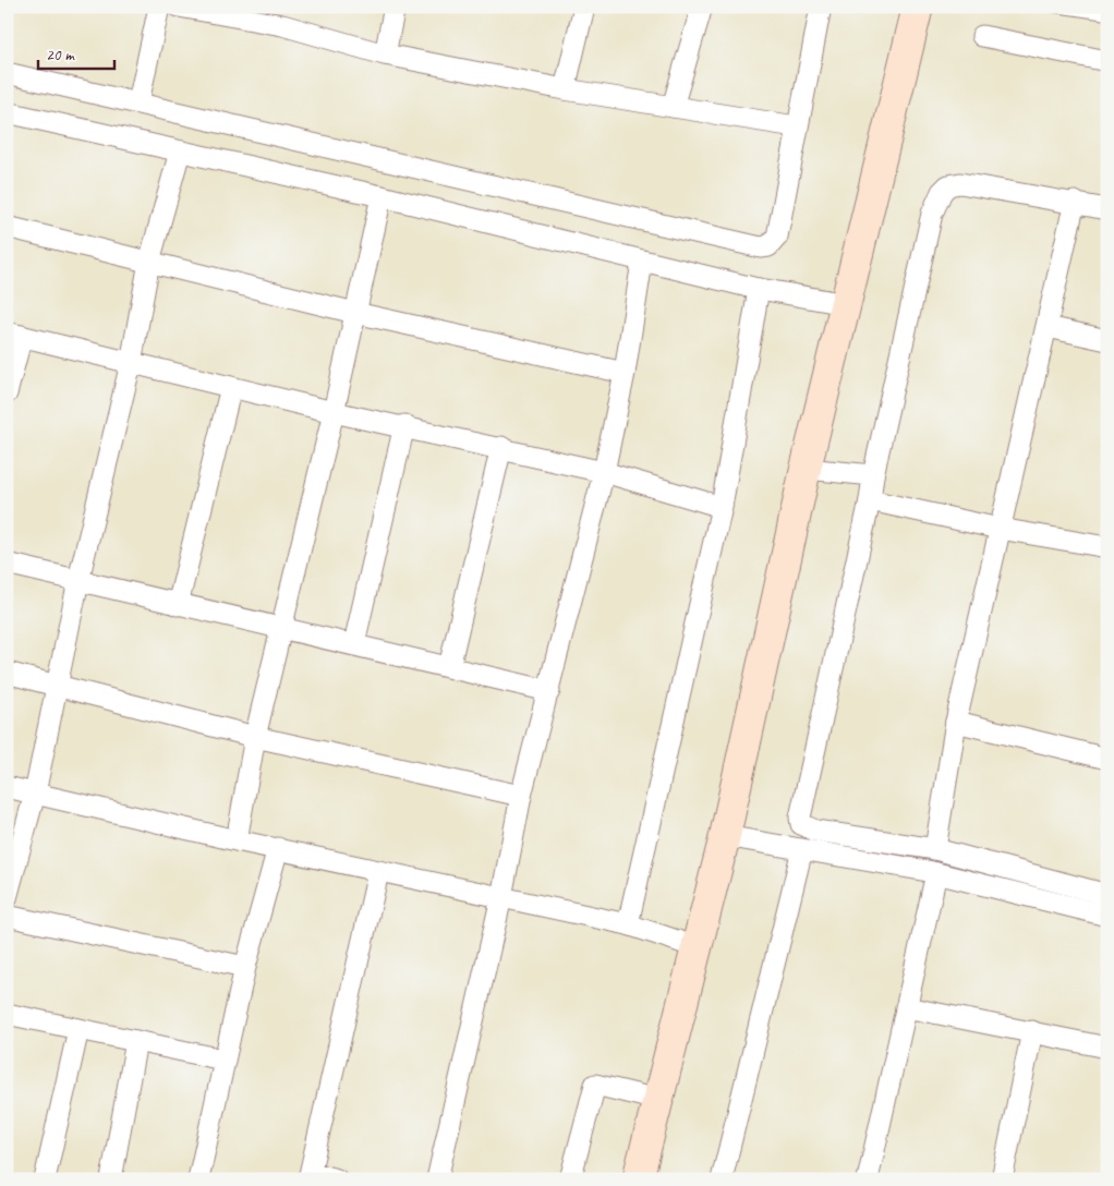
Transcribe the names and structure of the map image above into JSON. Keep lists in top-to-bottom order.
{
  "scale_bar": "20 m"
}
